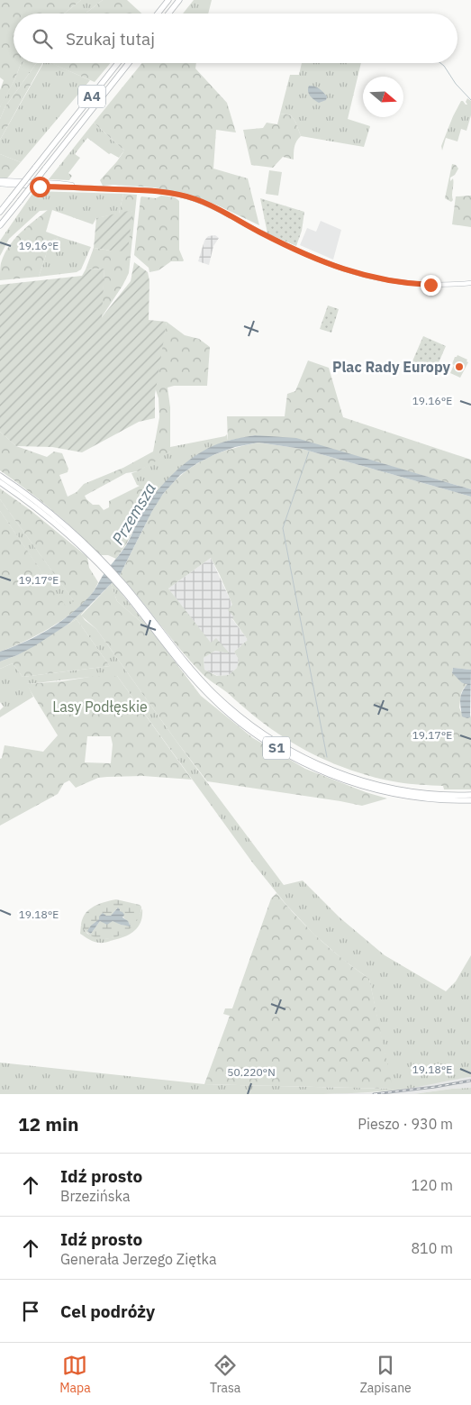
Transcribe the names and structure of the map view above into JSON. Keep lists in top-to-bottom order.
{
  "streets": {
    "highway": ["A4", "S1"]
  },
  "water": ["Przemsza"],
  "parks": ["Lasy Podłęskie"],
  "places": ["Plac Rady Europy"],
  "north": "right",
  "page": {
    "search": "Szukaj tutaj",
    "heading": ["12 min", "Pieszo · 930 m"],
    "list": [
      ["Idź prosto", "Brzezińska", "120 m"],
      ["Idź prosto", "Generała Jerzego Ziętka", "810 m"],
      "Cel podróży"
    ],
    "nav": ["Mapa", "Trasa", "Zapisane"]
  },
  "coordinates": [
    "19.16°E",
    "19.17°E",
    "19.18°E",
    "50.220°N"
  ]
}
